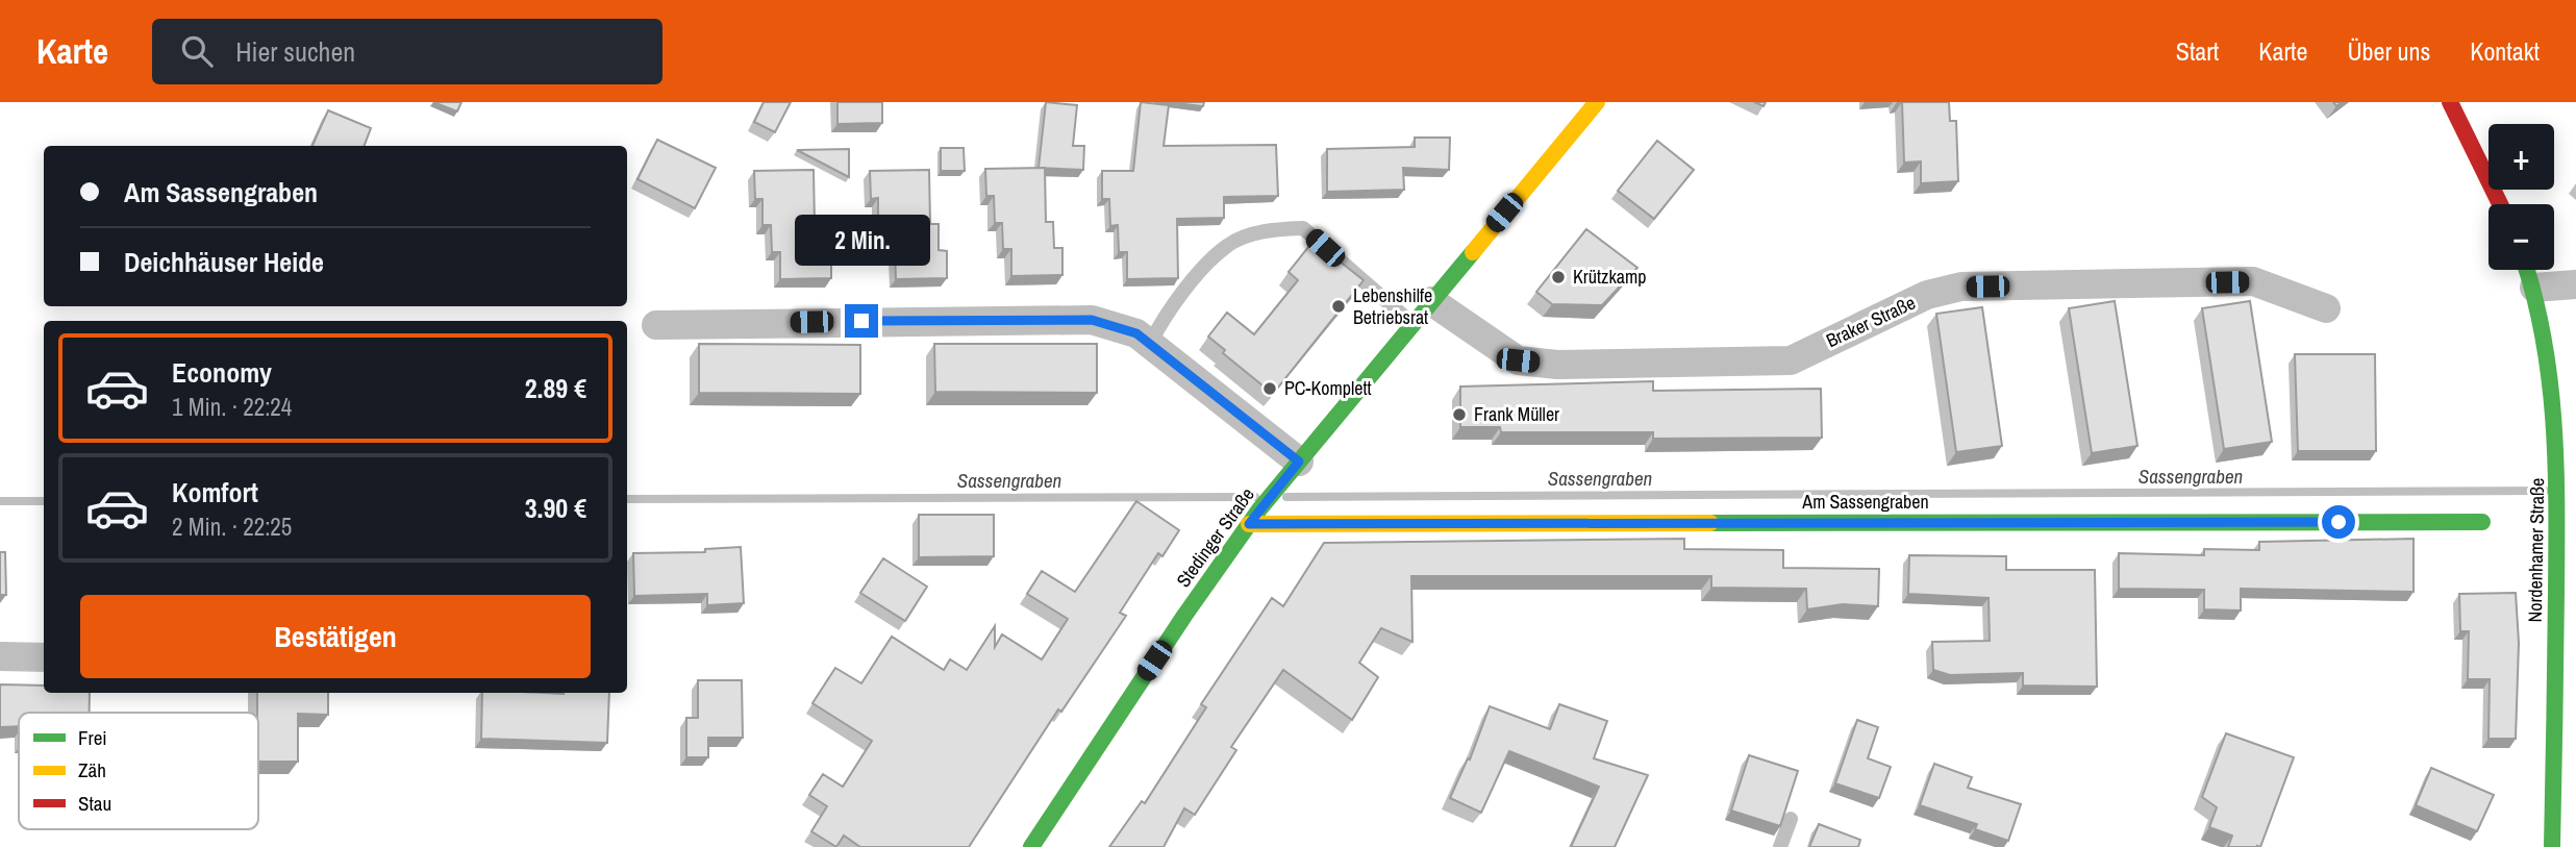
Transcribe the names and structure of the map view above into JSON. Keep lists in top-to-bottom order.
{
  "streets": {
    "street": [
      "Braker Straße",
      "Am Sassengraben",
      "Stedinger Straße",
      "Nordenhamer Straße"
    ]
  },
  "crossings": [
    ["Braker Straße", "Stedinger Straße"],
    ["Am Sassengraben", "Stedinger Straße"]
  ],
  "water": ["Sassengraben"],
  "places": [
    "Krützkamp",
    "Lebenshilfe Betriebsrat",
    "PC-Komplett",
    "Frank Müller"
  ],
  "legend": ["Frei", "Zäh", "Stau"],
  "page": {
    "header": "Karte",
    "search": "Hier suchen",
    "nav": [
      "Start",
      "Karte",
      "Über uns",
      "Kontakt"
    ],
    "map_buttons": ["+", "−"],
    "banner": ["Am Sassengraben", "Deichhäuser Heide"],
    "bubble": "2 Min.",
    "list": [
      {
        "name": "Economy",
        "note": "1 Min. · 22:24",
        "value": "2.89 €"
      },
      {
        "name": "Komfort",
        "note": "2 Min. · 22:25",
        "value": "3.90 €"
      }
    ],
    "buttons": "Bestätigen"
  }
}
